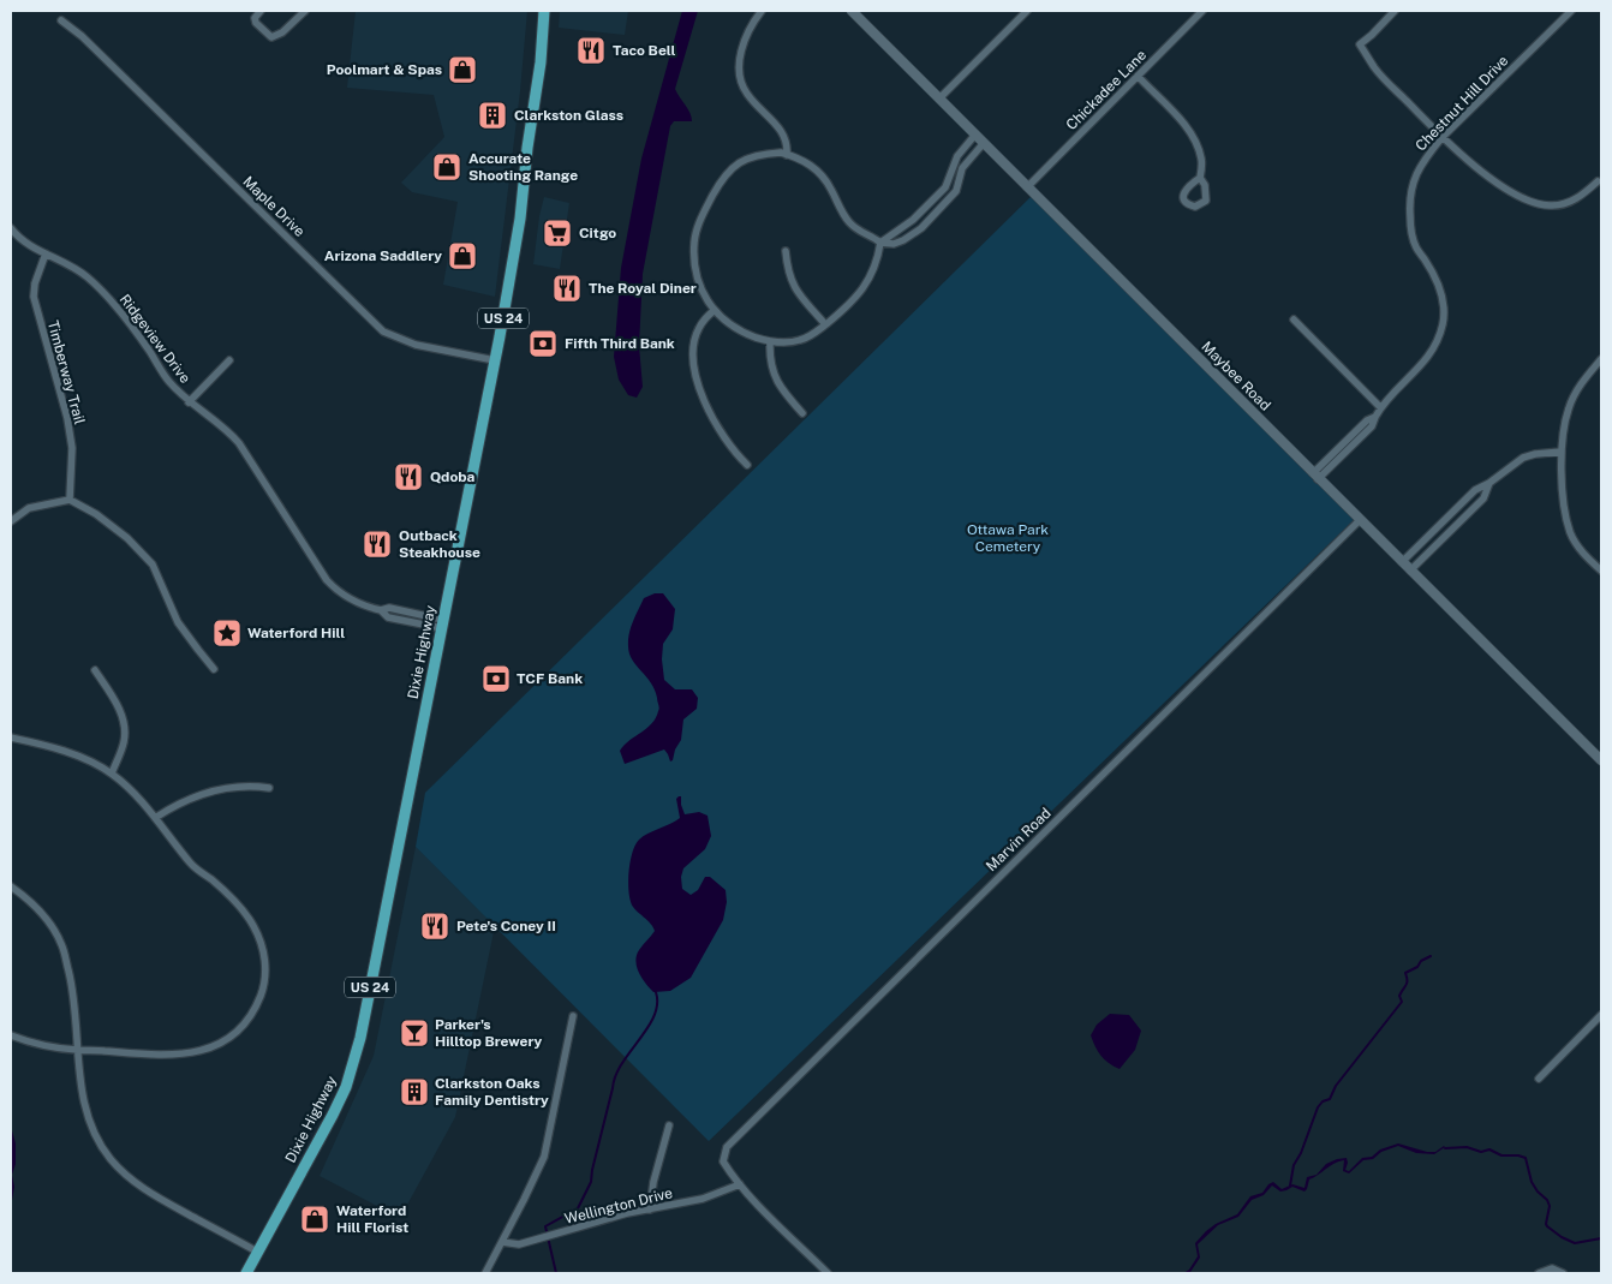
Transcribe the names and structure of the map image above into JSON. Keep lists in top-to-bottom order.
{
  "streets": {
    "main road": ["US 24", "Maybee Road", "Dixie Highway"],
    "street": [
      "Chickadee Lane",
      "Chestnut Hill Drive",
      "Maple Drive",
      "Ridgeview Drive",
      "Timberway Trail",
      "Marvin Road",
      "Wellington Drive"
    ]
  },
  "crossings": [
    ["Chickadee Lane", "Maybee Road"],
    ["Chestnut Hill Drive", "Maybee Road"],
    ["Maple Drive", "Dixie Highway"],
    ["Ridgeview Drive", "Timberway Trail"],
    ["Ridgeview Drive", "Dixie Highway"],
    ["Maybee Road", "Marvin Road"],
    ["Marvin Road", "Wellington Drive"]
  ],
  "parks": ["Ottawa Park Cemetery"],
  "places": {
    "restaurant": [
      "Taco Bell",
      "The Royal Diner",
      "Qdoba",
      "Outback Steakhouse",
      "Pete's Coney II"
    ],
    "shop": [
      "Poolmart & Spas",
      "Accurate Shooting Range",
      "Arizona Saddlery",
      "Waterford Hill Florist"
    ],
    "building": ["Clarkston Glass", "Clarkston Oaks Family Dentistry"],
    "supermarket": ["Citgo"],
    "bank": ["Fifth Third Bank", "TCF Bank"],
    "place": ["Waterford Hill"],
    "bar": ["Parker's Hilltop Brewery"]
  }
}
